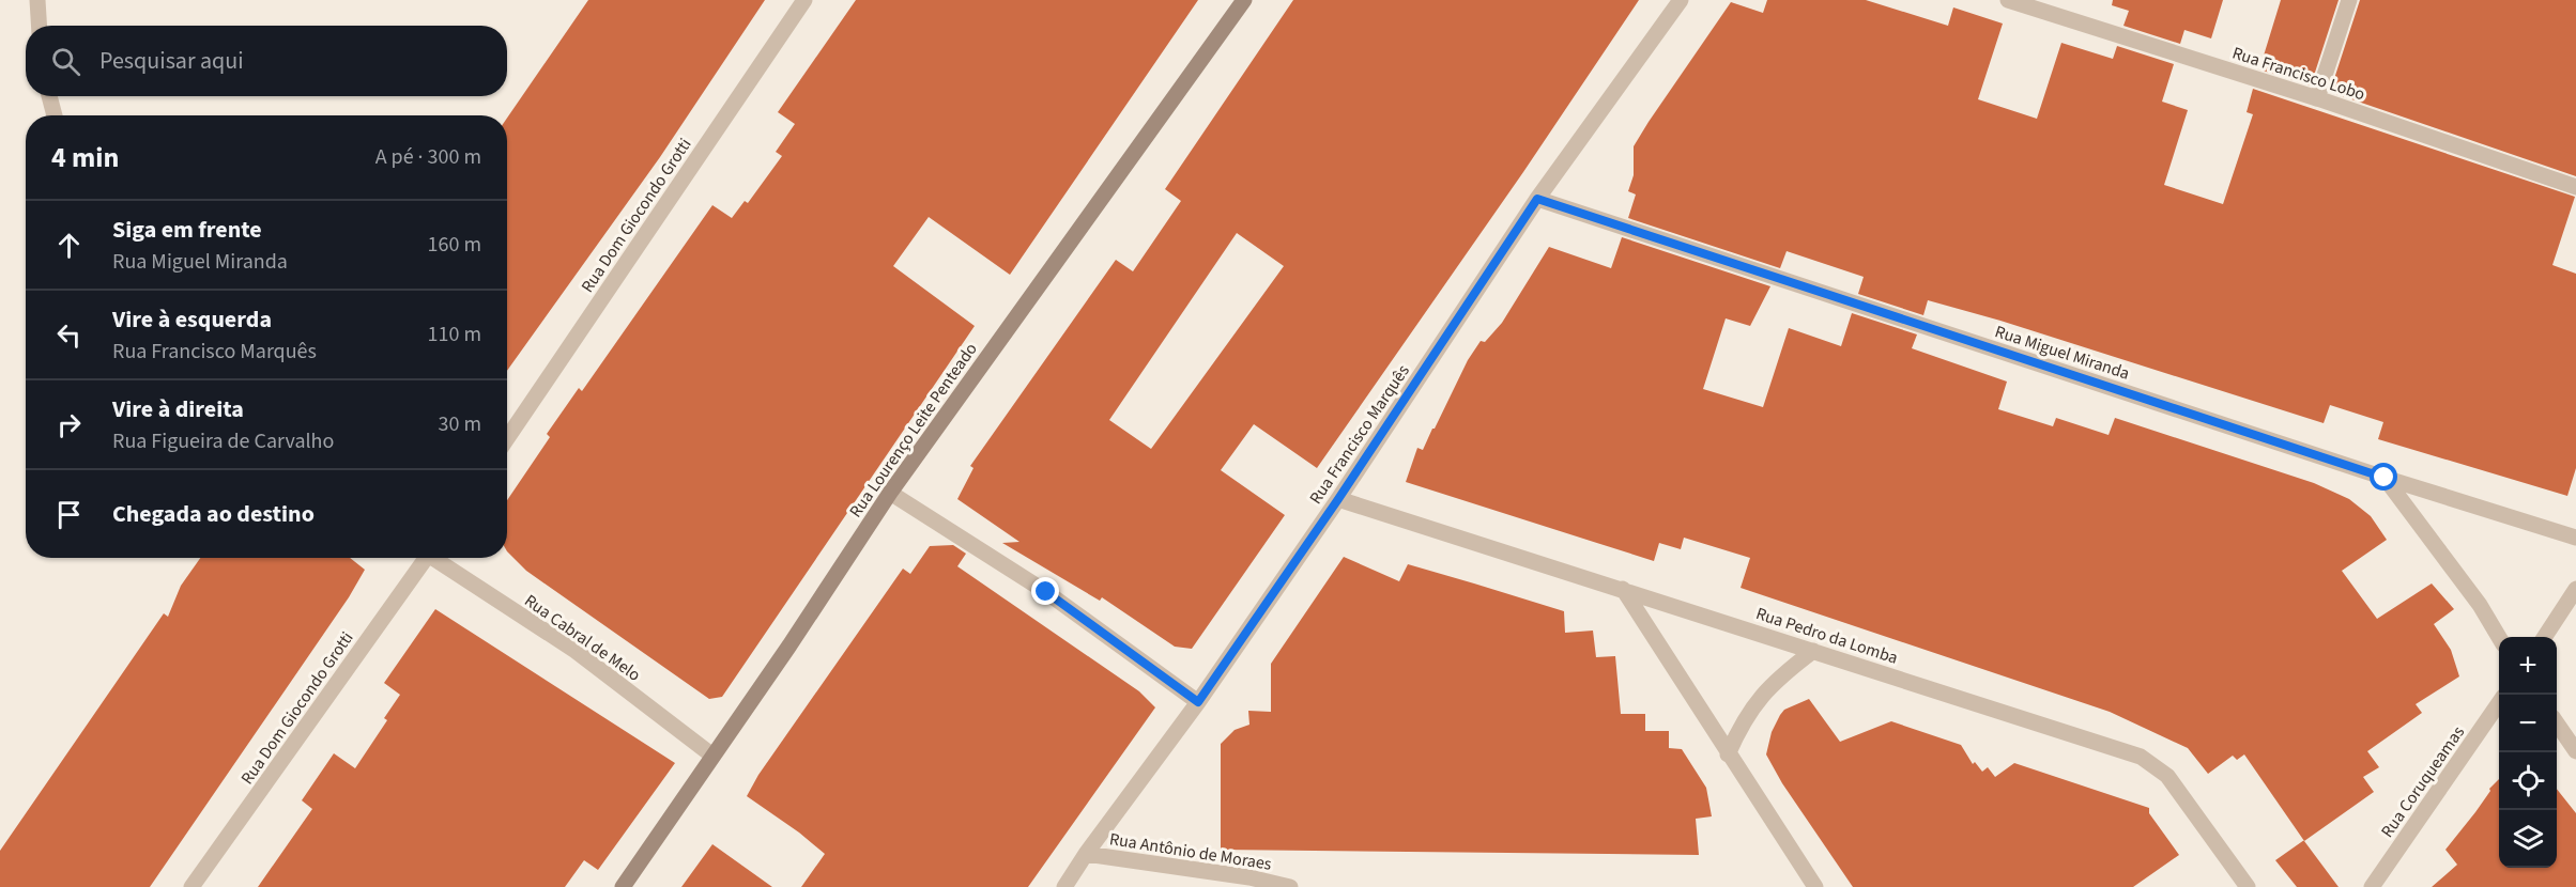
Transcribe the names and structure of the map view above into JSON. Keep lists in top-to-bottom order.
{
  "streets": {
    "main road": ["Rua Lourenço Leite Penteado"],
    "street": [
      "Rua Francisco Lobo",
      "Rua Dom Giocondo Grotti",
      "Rua Miguel Miranda",
      "Rua Francisco Marquês",
      "Rua Pedro da Lomba",
      "Rua Cabral de Melo",
      "Rua Coruqueamas",
      "Rua Antônio de Moraes"
    ]
  },
  "crossings": [
    ["Rua Miguel Miranda", "Rua Francisco Marquês"],
    ["Rua Lourenço Leite Penteado", "Rua Cabral de Melo"],
    ["Rua Francisco Marquês", "Rua Pedro da Lomba"],
    ["Rua Francisco Marquês", "Rua Antônio de Moraes"]
  ],
  "page": {
    "search": "Pesquisar aqui",
    "heading": ["4 min", "A pé · 300 m"],
    "list": [
      ["Siga em frente", "Rua Miguel Miranda", "160 m"],
      ["Vire à esquerda", "Rua Francisco Marquês", "110 m"],
      ["Vire à direita", "Rua Figueira de Carvalho", "30 m"],
      "Chegada ao destino"
    ],
    "map_buttons": ["+", "−"]
  }
}
